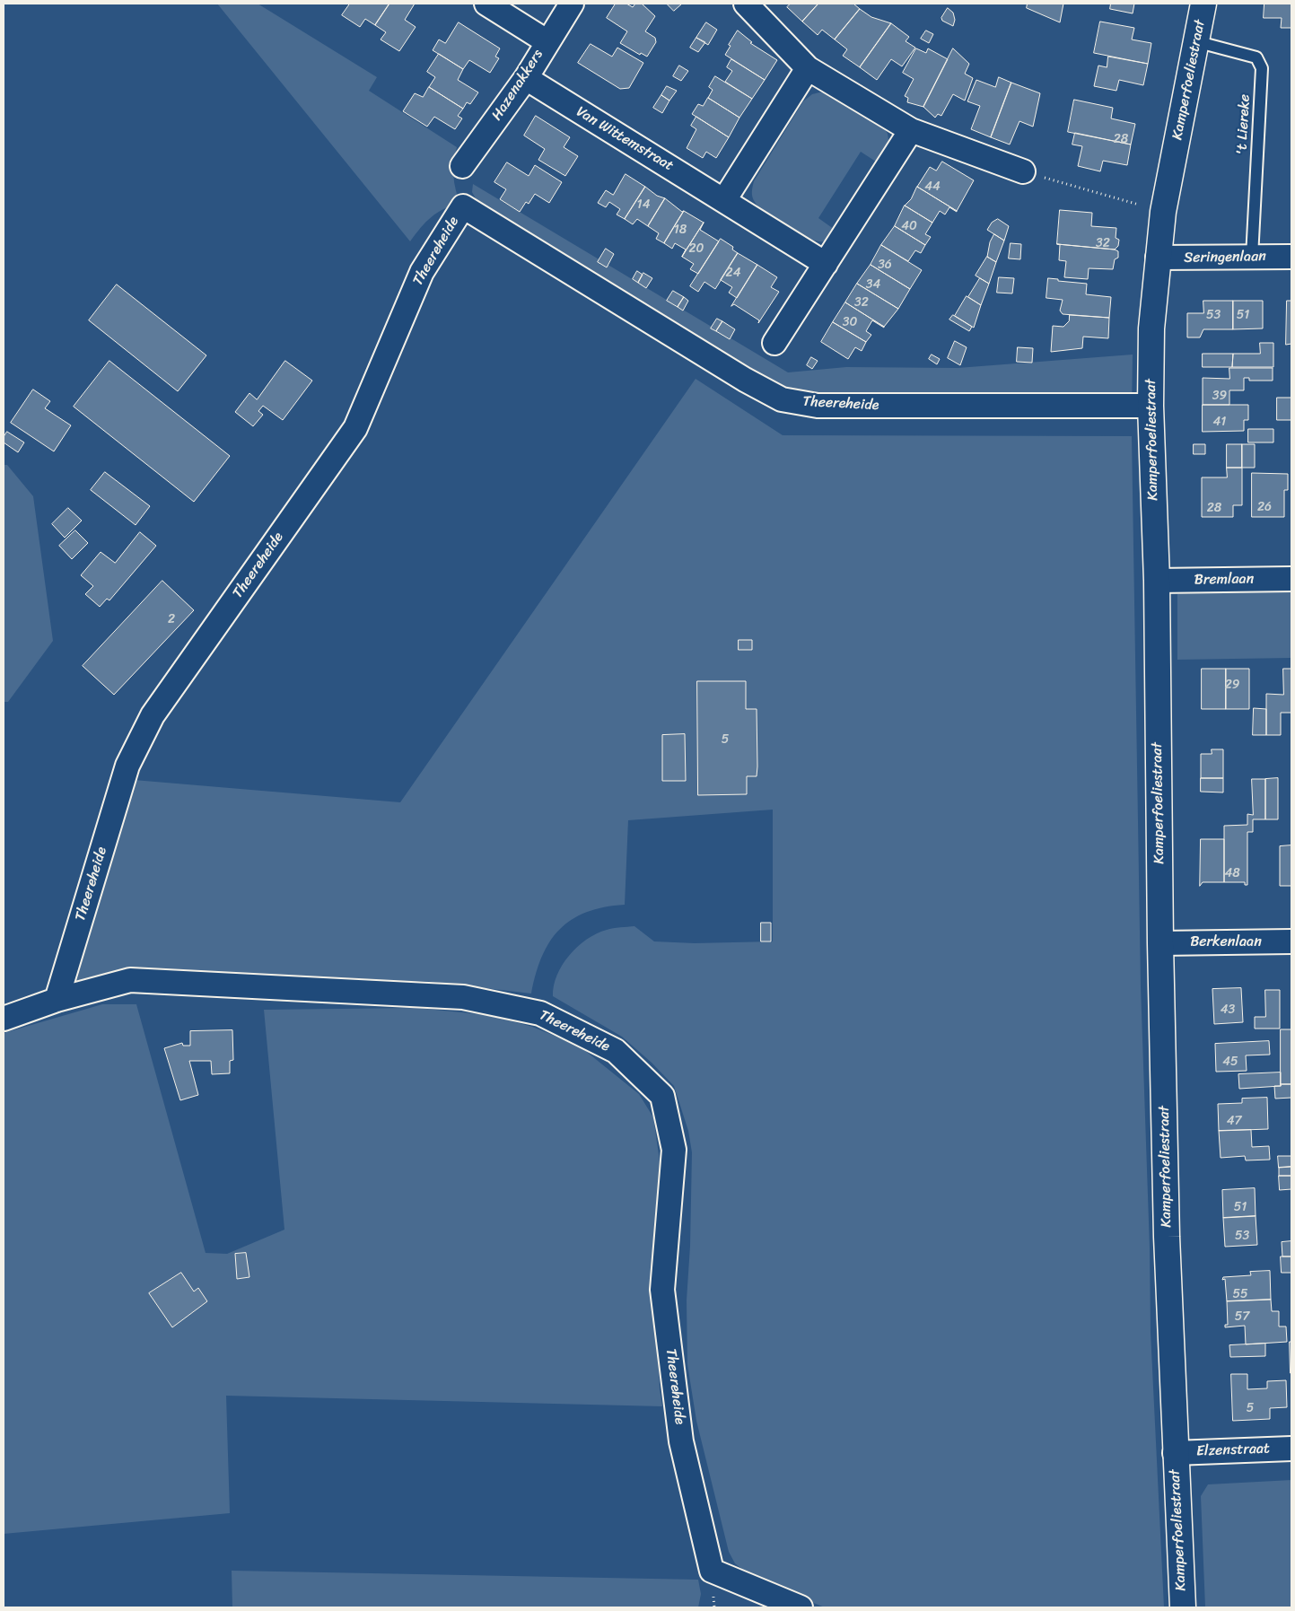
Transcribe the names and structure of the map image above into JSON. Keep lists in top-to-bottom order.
{
  "streets": {
    "street": [
      "Kamperfoeliestraat",
      "Hazenakkers",
      "Van Wittemstraat",
      "Theereheide",
      "Seringenlaan",
      "Bremlaan",
      "Berkenlaan",
      "Elzenstraat"
    ],
    "lane": ["'t Liereke"]
  },
  "crossings": [
    ["Kamperfoeliestraat", "'t Liereke"],
    ["Kamperfoeliestraat", "Theereheide"],
    ["Kamperfoeliestraat", "Seringenlaan"],
    ["Kamperfoeliestraat", "Bremlaan"],
    ["Kamperfoeliestraat", "Berkenlaan"],
    ["Kamperfoeliestraat", "Elzenstraat"],
    ["Hazenakkers", "Van Wittemstraat"],
    ["'t Liereke", "Seringenlaan"]
  ],
  "house_numbers": [
    "28",
    "44",
    "14",
    "40",
    "18",
    "32",
    "20",
    "36",
    "24",
    "34",
    "32",
    "53",
    "51",
    "30",
    "39",
    "41",
    "26",
    "28",
    "2",
    "29",
    "5",
    "48",
    "43",
    "45",
    "47",
    "51",
    "53",
    "55",
    "57",
    "5"
  ]
}
